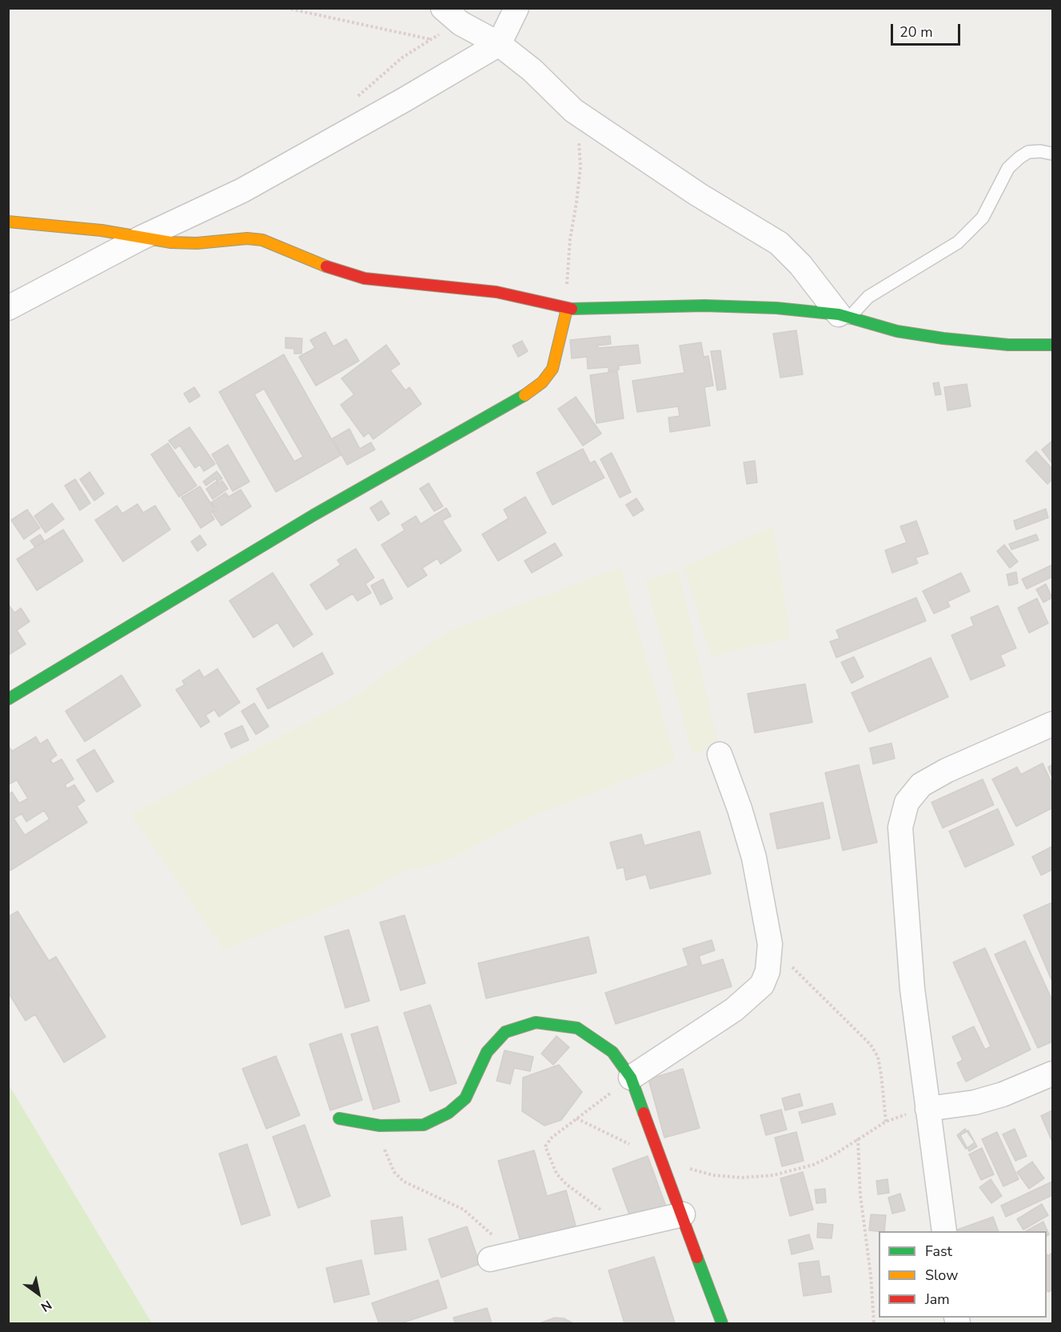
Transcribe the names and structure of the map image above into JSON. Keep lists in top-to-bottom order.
{
  "legend": ["Fast", "Slow", "Jam"],
  "scale_bar": "20 m",
  "north": "bottom right"
}
